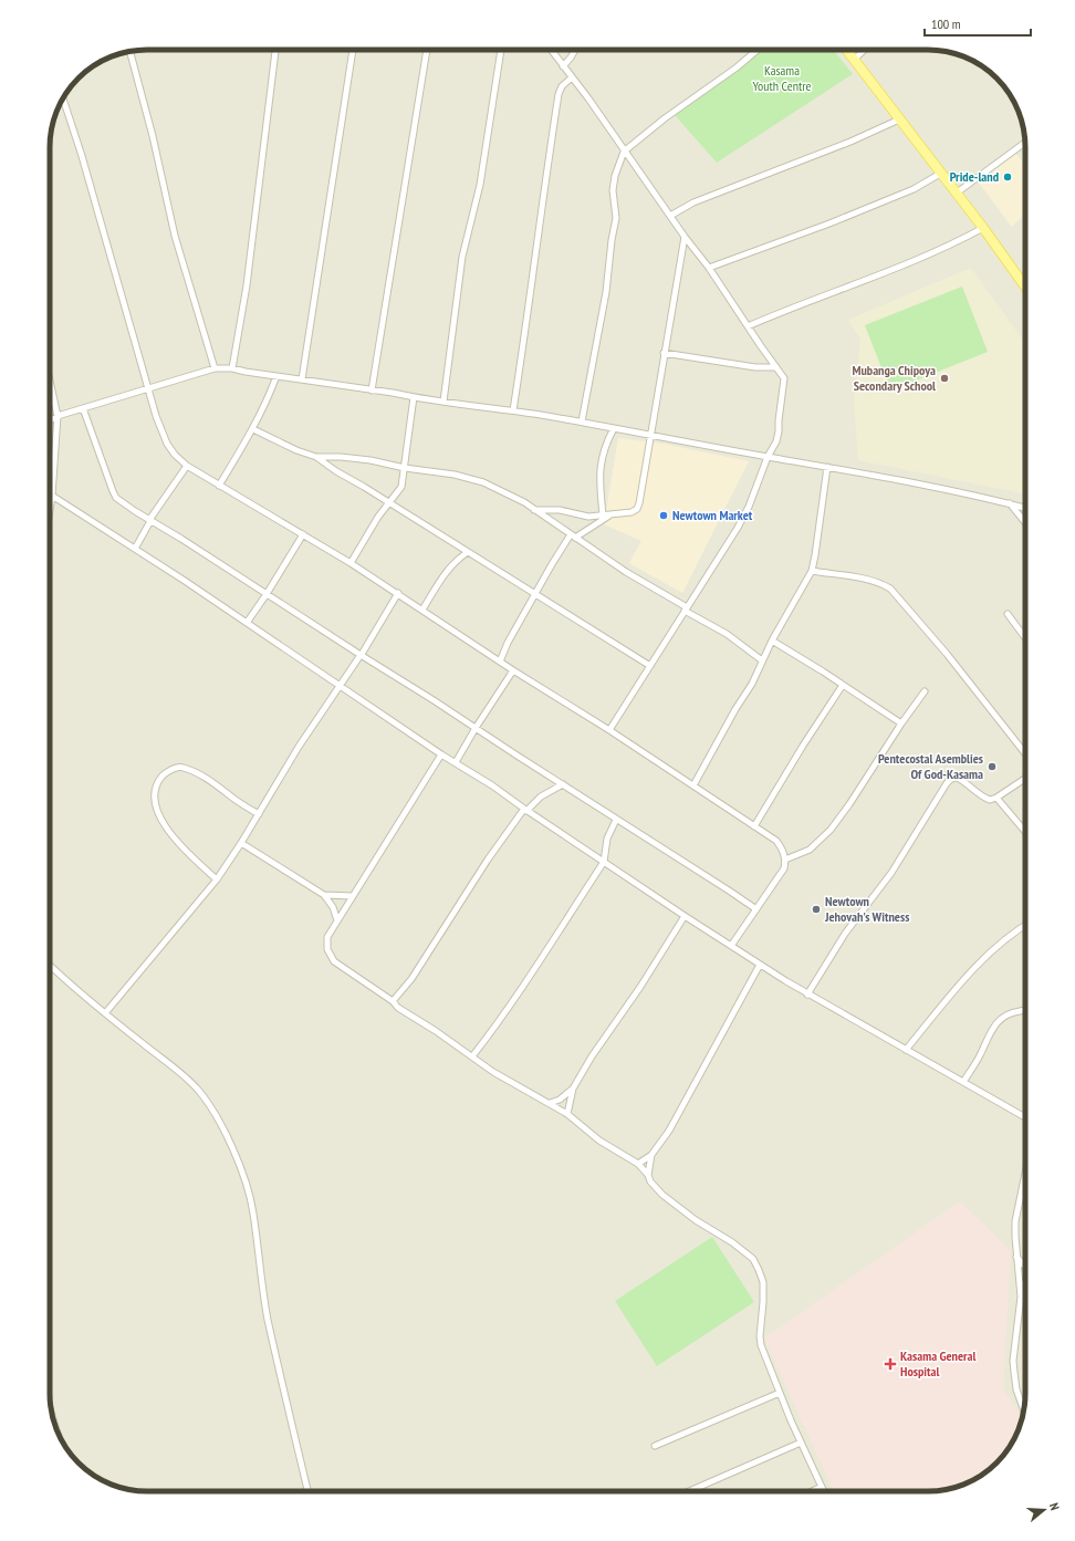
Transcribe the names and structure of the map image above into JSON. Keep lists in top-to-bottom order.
{
  "parks": ["Kasama Youth Centre"],
  "places": {
    "other": [
      "Pride-land",
      "Mubanga Chipoya Secondary School",
      "Newtown Market",
      "Pentecostal Asemblies Of God-Kasama",
      "Newtown Jehovah's Witness"
    ],
    "health": ["Kasama General Hospital"]
  },
  "scale_bar": "100 m",
  "north": "right"
}
